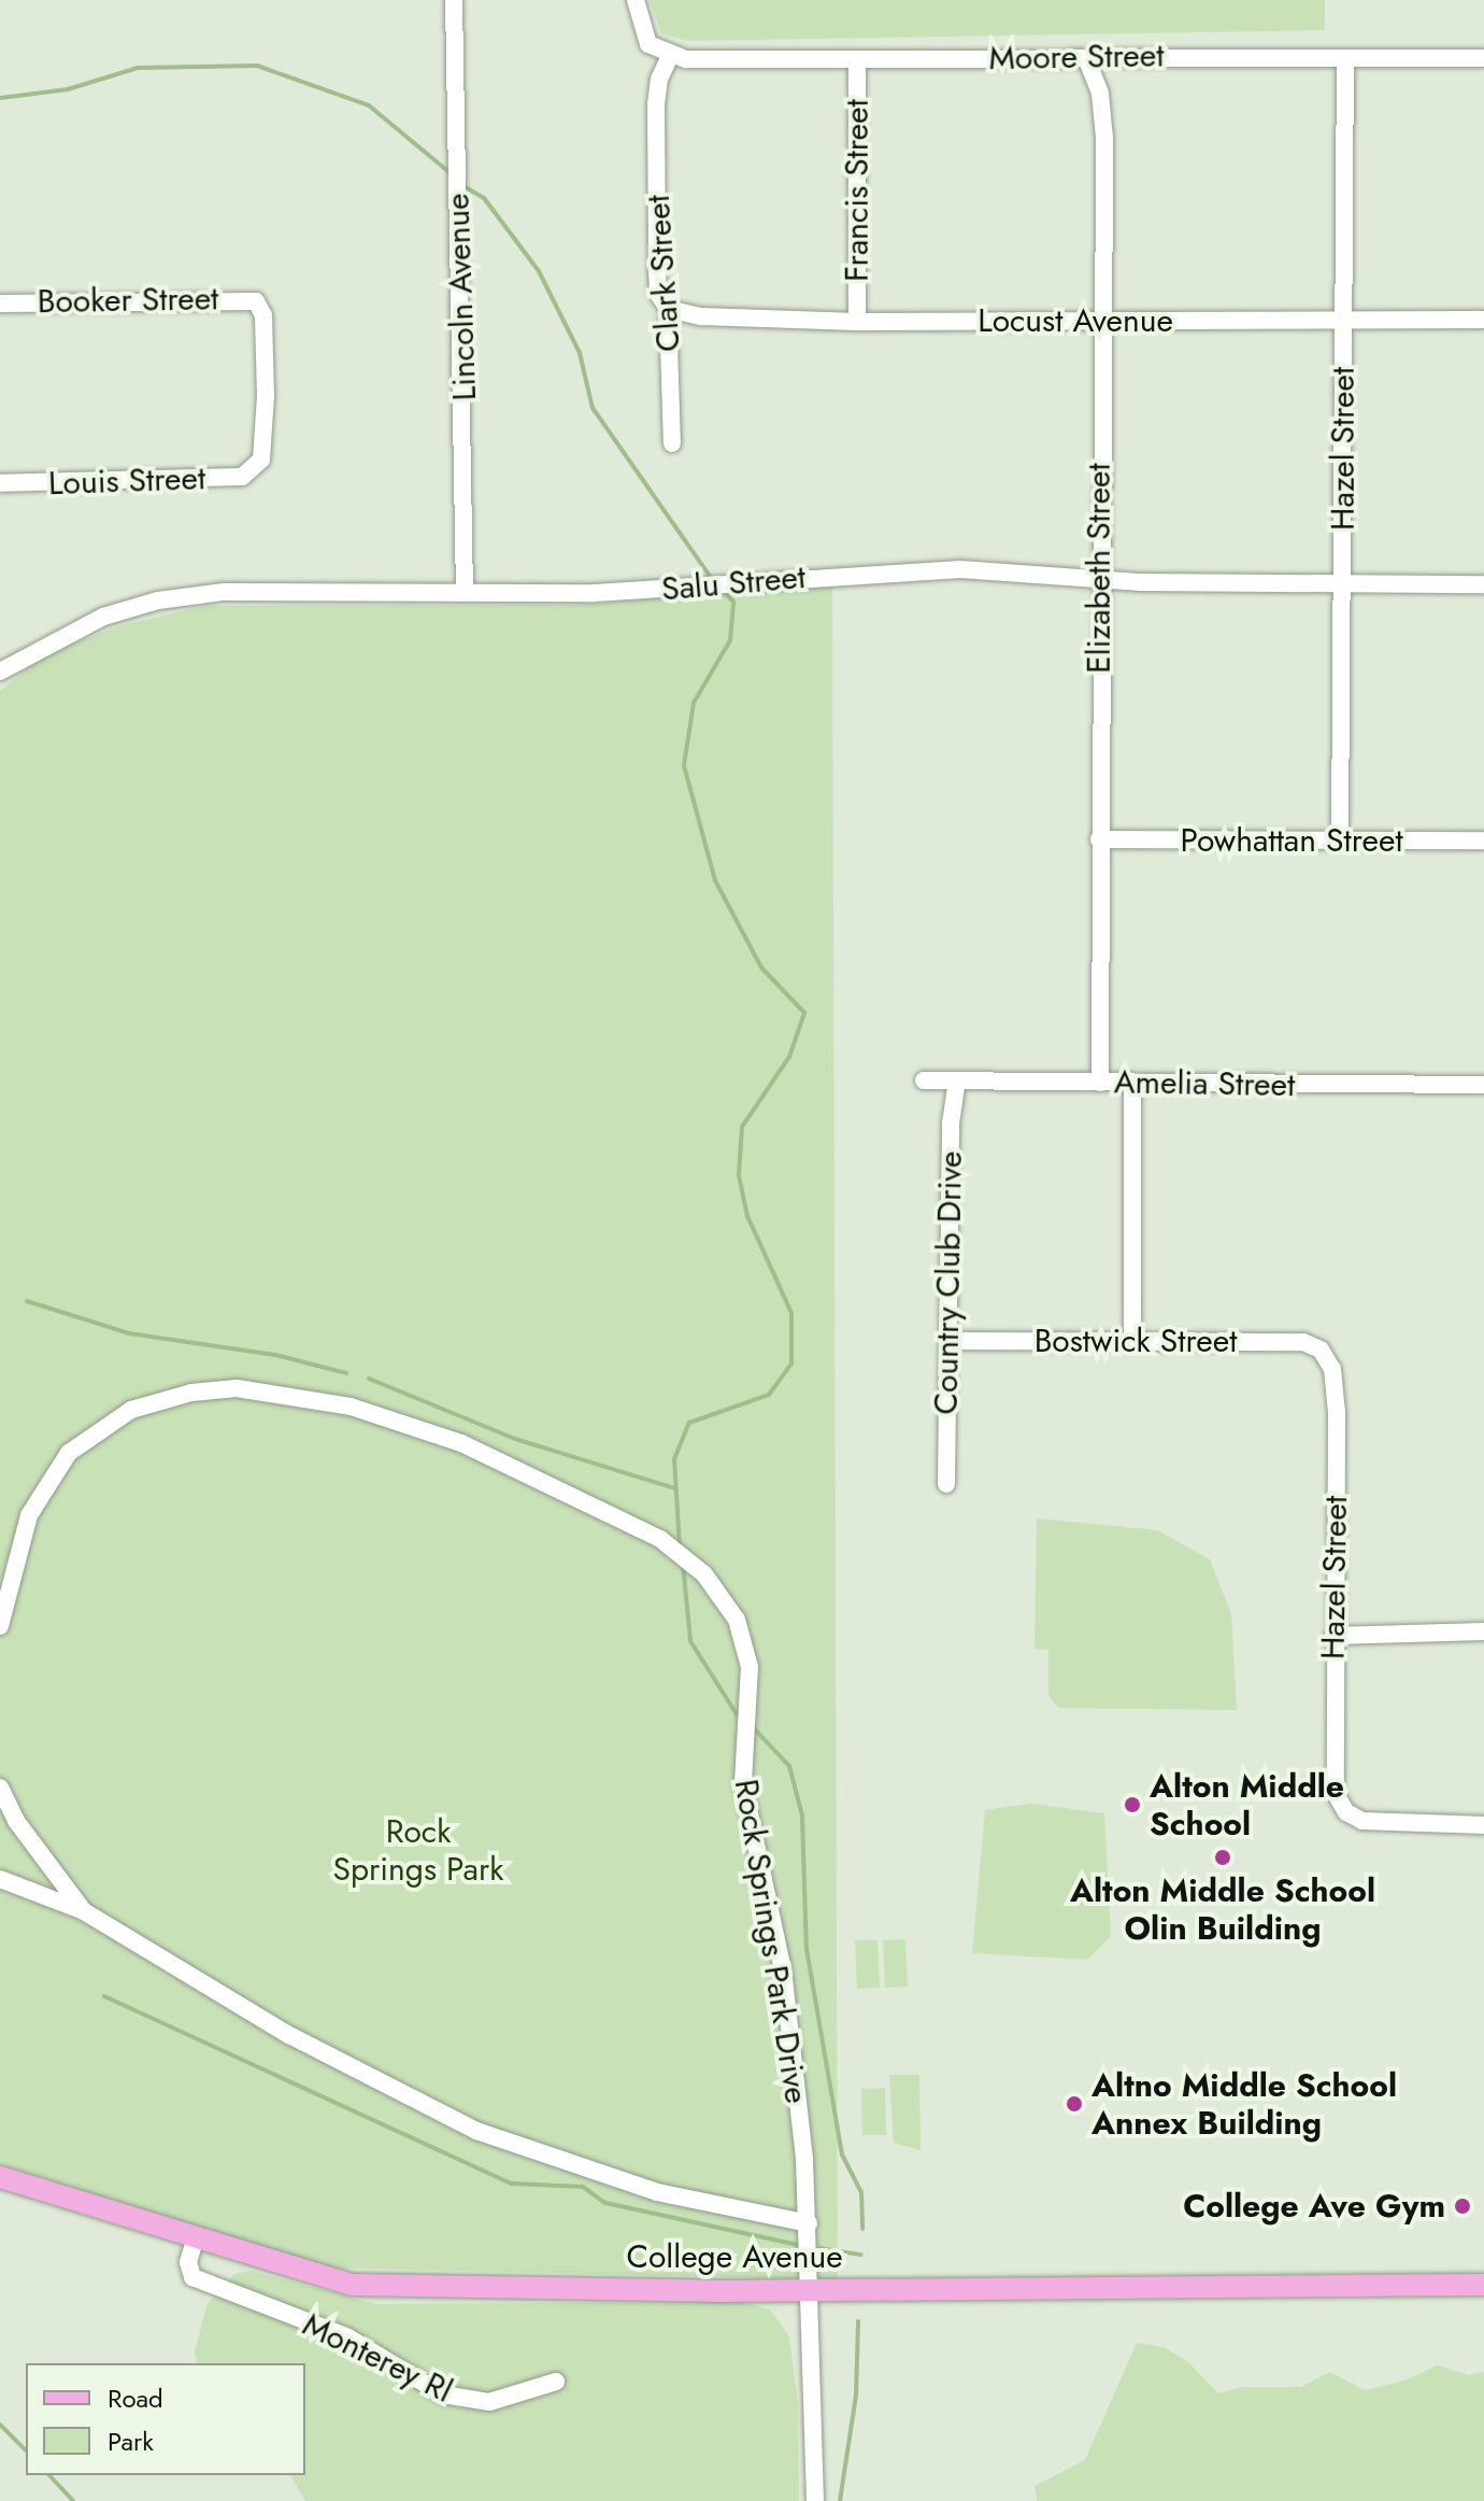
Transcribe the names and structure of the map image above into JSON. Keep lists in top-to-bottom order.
{
  "streets": {
    "main road": ["College Avenue"],
    "street": [
      "Moore Street",
      "Francis Street",
      "Clark Street",
      "Lincoln Avenue",
      "Booker Street",
      "Locust Avenue",
      "Hazel Street",
      "Louis Street",
      "Elizabeth Street",
      "Salu Street",
      "Powhattan Street",
      "Amelia Street",
      "Country Club Drive",
      "Bostwick Street",
      "Rock Springs Park Drive",
      "Monterey Rl"
    ]
  },
  "crossings": [
    ["Moore Street", "Francis Street"],
    ["Moore Street", "Clark Street"],
    ["Moore Street", "Hazel Street"],
    ["Moore Street", "Elizabeth Street"],
    ["Francis Street", "Locust Avenue"],
    ["Clark Street", "Locust Avenue"],
    ["Lincoln Avenue", "Salu Street"],
    ["Booker Street", "Louis Street"],
    ["Locust Avenue", "Hazel Street"],
    ["Locust Avenue", "Elizabeth Street"],
    ["Hazel Street", "Salu Street"],
    ["Hazel Street", "Powhattan Street"],
    ["Hazel Street", "Bostwick Street"],
    ["Elizabeth Street", "Salu Street"],
    ["Elizabeth Street", "Powhattan Street"],
    ["Elizabeth Street", "Amelia Street"],
    ["Amelia Street", "Country Club Drive"],
    ["Country Club Drive", "Bostwick Street"],
    ["Rock Springs Park Drive", "College Avenue"],
    ["College Avenue", "Monterey Rl"]
  ],
  "parks": ["Rock Springs Park"],
  "places": [
    "Alton Middle School",
    "Alton Middle School Olin Building",
    "Altno Middle School Annex Building",
    "College Ave Gym"
  ],
  "legend": ["Road", "Park"]
}
